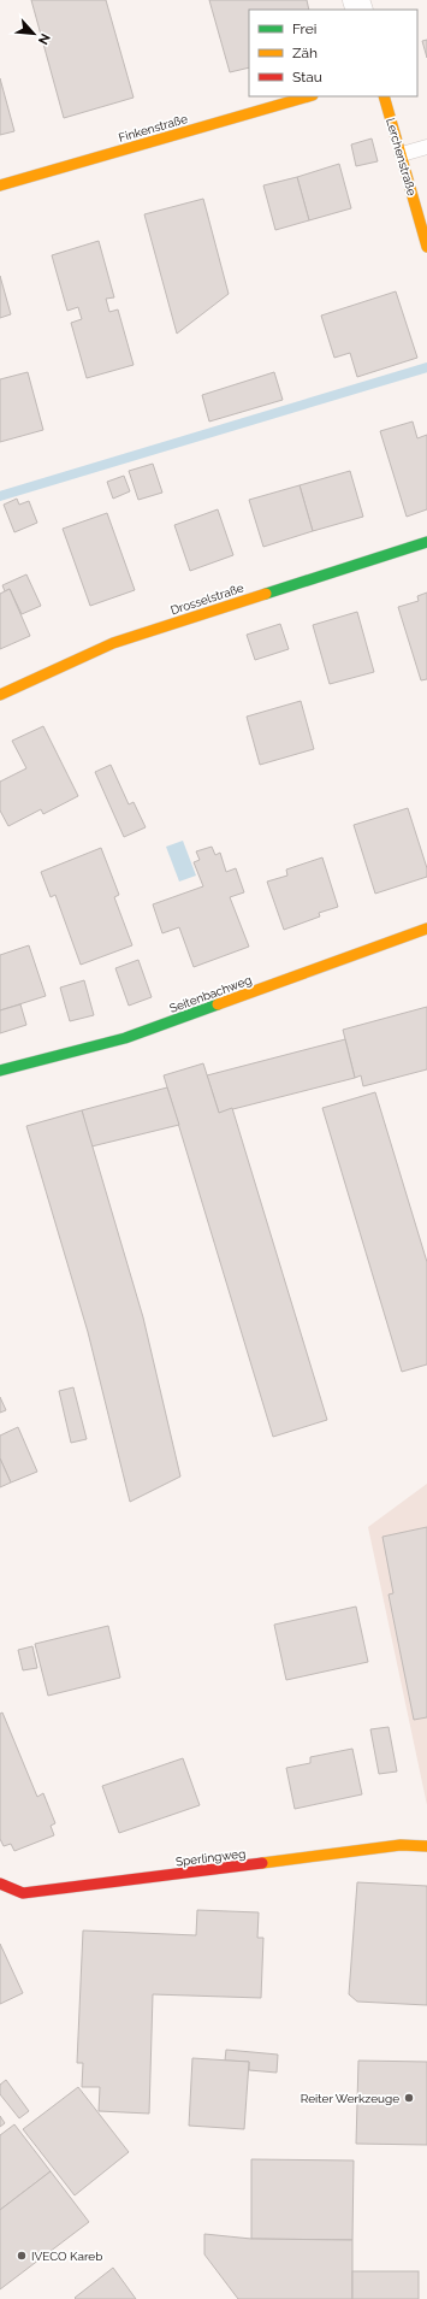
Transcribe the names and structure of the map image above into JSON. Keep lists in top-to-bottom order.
{
  "streets": {
    "street": [
      "Finkenstraße",
      "Lerchenstraße",
      "Drosselstraße",
      "Seitenbachweg",
      "Sperlingweg"
    ]
  },
  "places": ["Reiter Werkzeuge", "IVECO Kareb"],
  "legend": ["Frei", "Zäh", "Stau"],
  "north": "bottom right"
}
